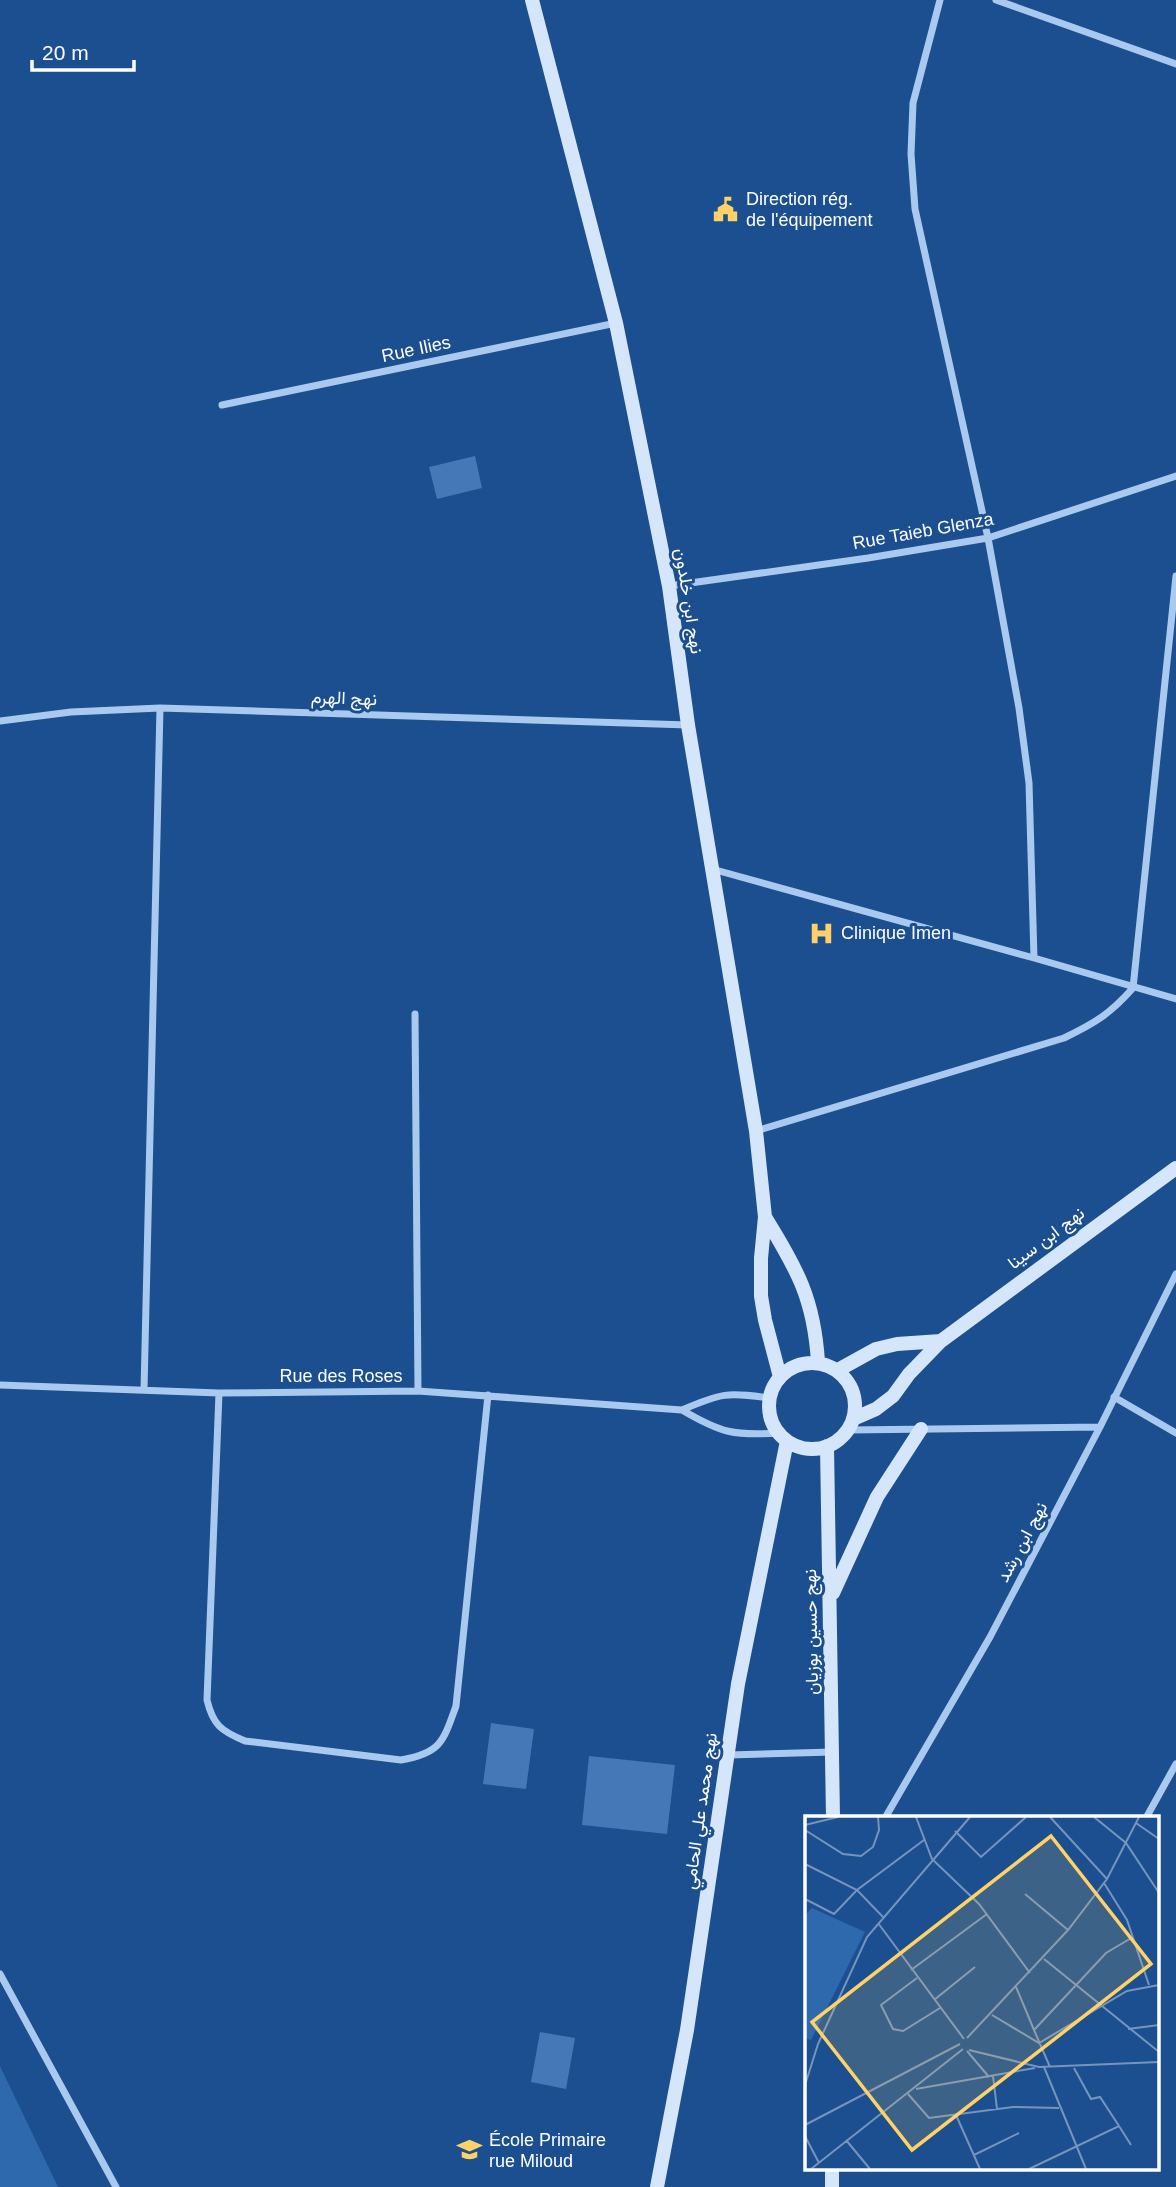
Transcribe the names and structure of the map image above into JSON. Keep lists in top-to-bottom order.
{
  "streets": {
    "street": [
      "Rue Ilies",
      "Rue Taieb Glenza",
      "نهج ابن خلدون",
      "نهج الهرم",
      "نهج ابن سينا",
      "Rue des Roses",
      "نهج ابن رشد",
      "نهج حسين بوزيان",
      "نهج محمد علي الحامي"
    ]
  },
  "crossings": [
    ["Rue Ilies", "نهج ابن خلدون"],
    ["Rue Taieb Glenza", "نهج ابن خلدون"],
    ["نهج ابن خلدون", "نهج الهرم"],
    ["نهج ابن خلدون", "نهج ابن سينا"],
    ["نهج ابن خلدون", "Rue des Roses"],
    ["نهج ابن خلدون", "نهج حسين بوزيان"],
    ["نهج ابن خلدون", "نهج محمد علي الحامي"],
    ["نهج ابن سينا", "Rue des Roses"],
    ["نهج ابن سينا", "نهج حسين بوزيان"],
    ["نهج ابن سينا", "نهج محمد علي الحامي"],
    ["Rue des Roses", "نهج حسين بوزيان"],
    ["Rue des Roses", "نهج محمد علي الحامي"],
    ["نهج حسين بوزيان", "نهج محمد علي الحامي"]
  ],
  "places": {
    "public building": ["Direction rég. de l'équipement"],
    "hospital": ["Clinique Imen"],
    "school or university": ["École Primaire rue Miloud"]
  },
  "scale_bar": "20 m"
}
